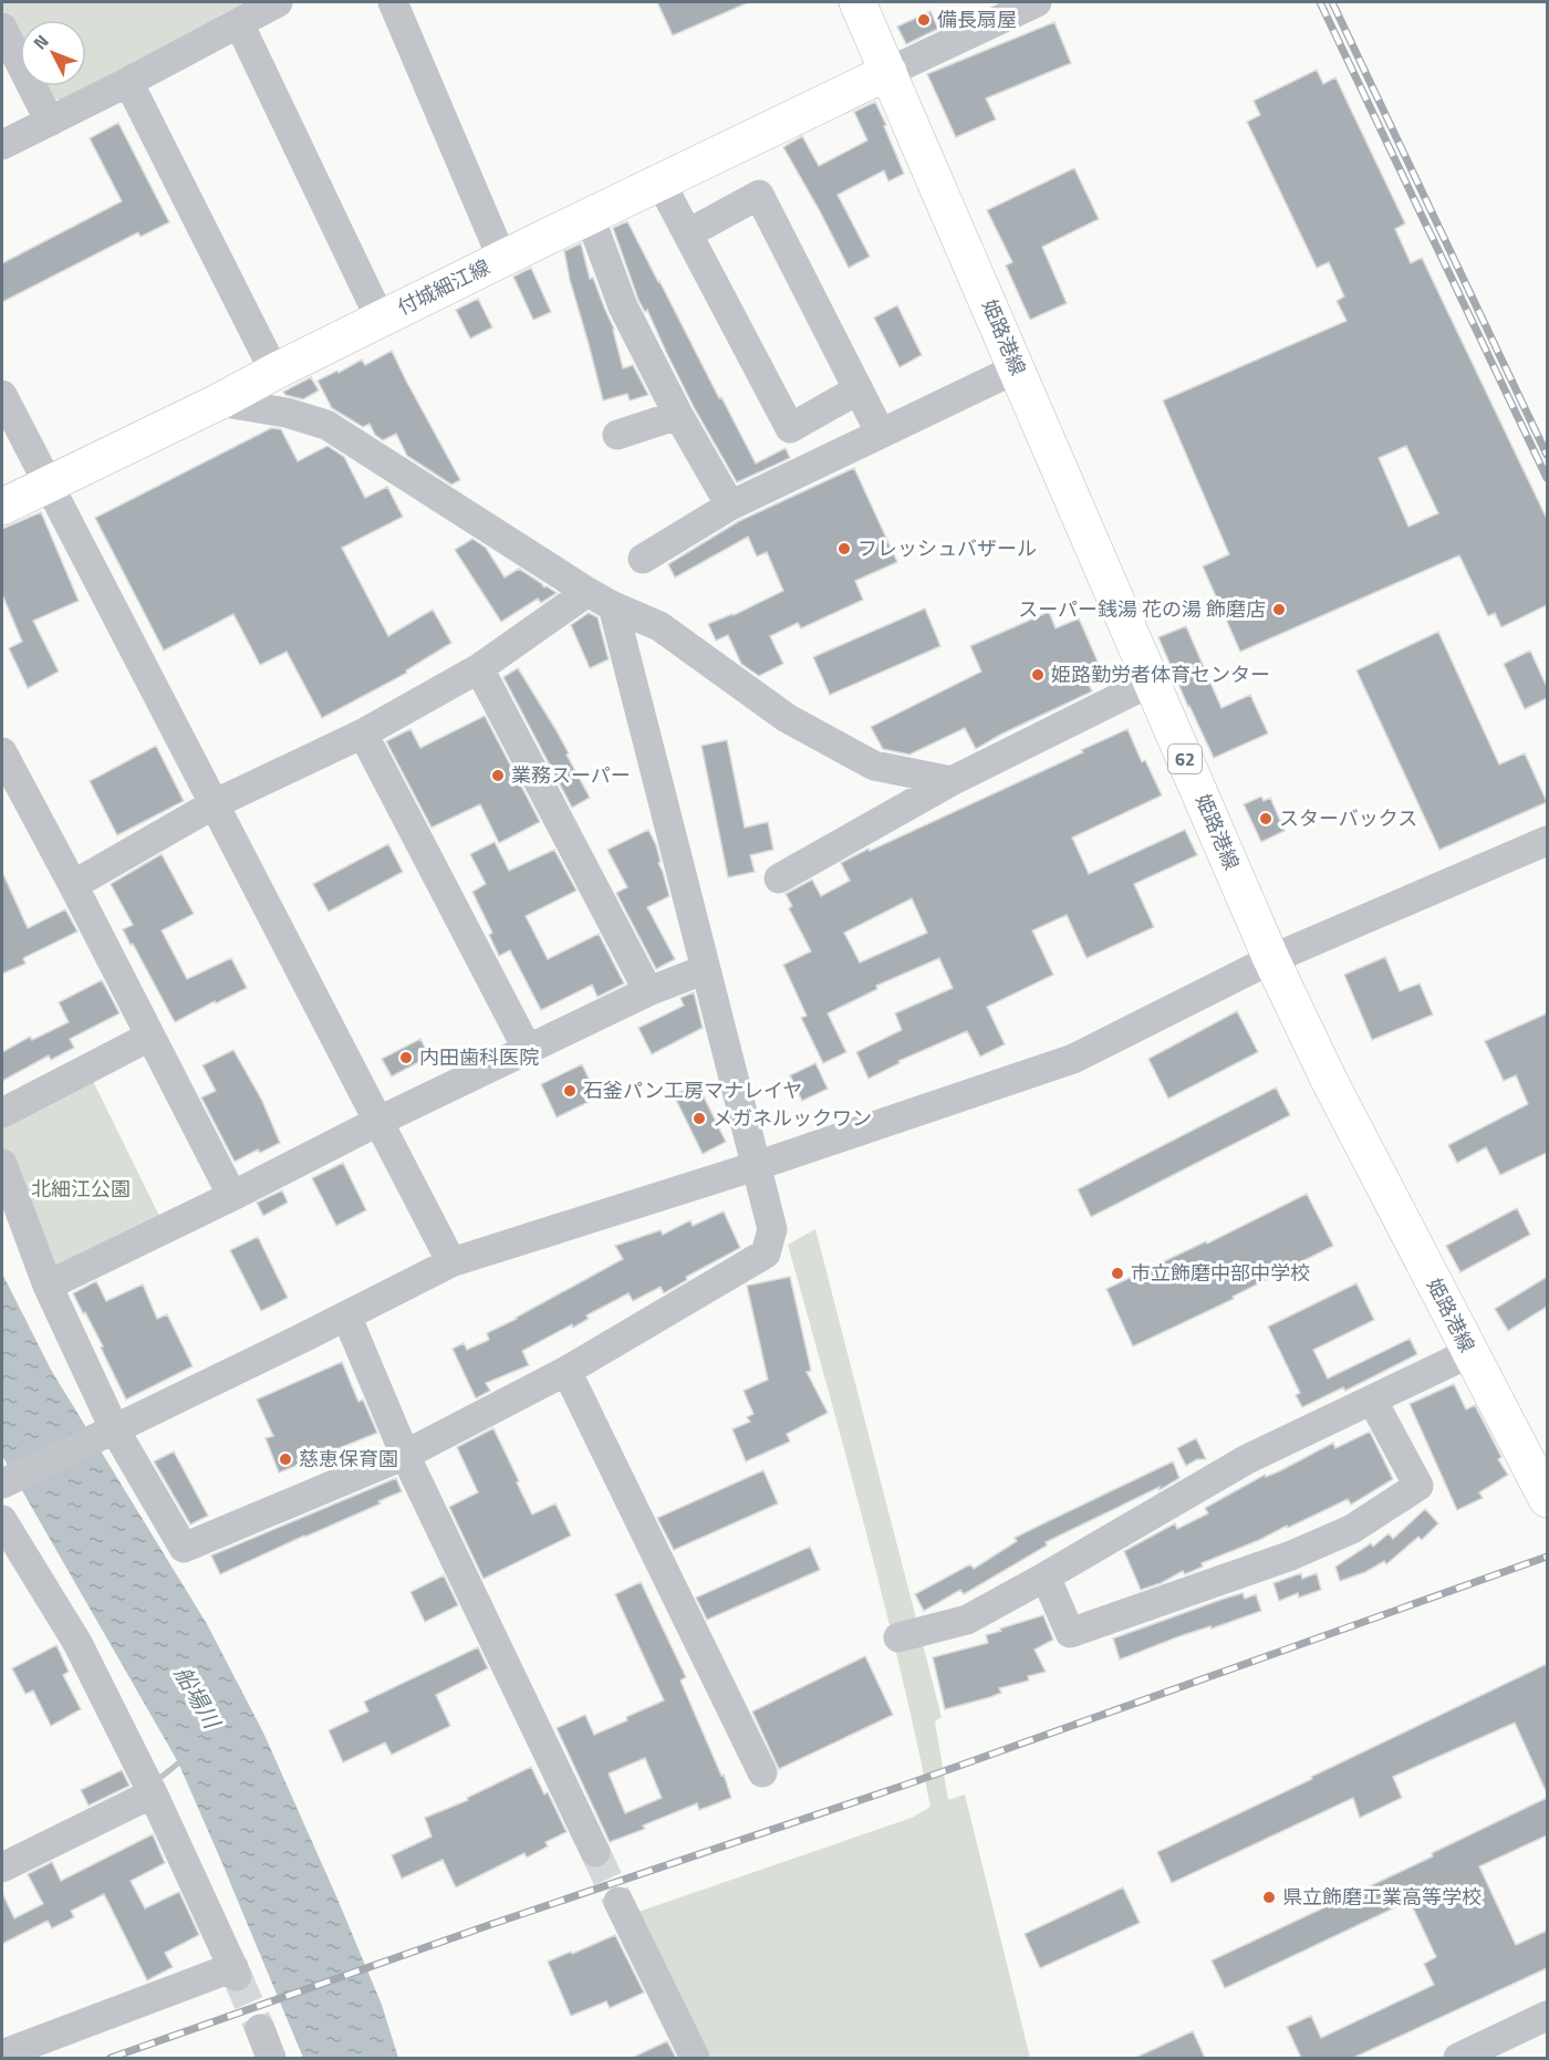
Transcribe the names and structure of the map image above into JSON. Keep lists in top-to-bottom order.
{
  "streets": {
    "main road": ["付城細江線", "姫路港線", "62"]
  },
  "crossings": [
    ["付城細江線", "姫路港線"]
  ],
  "water": ["船場川"],
  "parks": ["北細江公園"],
  "places": [
    "備長扇屋",
    "フレッシュバザール",
    "スーパー銭湯 花の湯 飾磨店",
    "姫路勤労者体育センター",
    "業務スーパー",
    "スターバックス",
    "内田歯科医院",
    "石釜パン工房マナレイヤ",
    "メガネルックワン",
    "市立飾磨中部中学校",
    "慈恵保育園",
    "県立飾磨工業高等学校"
  ],
  "north": "top left"
}
